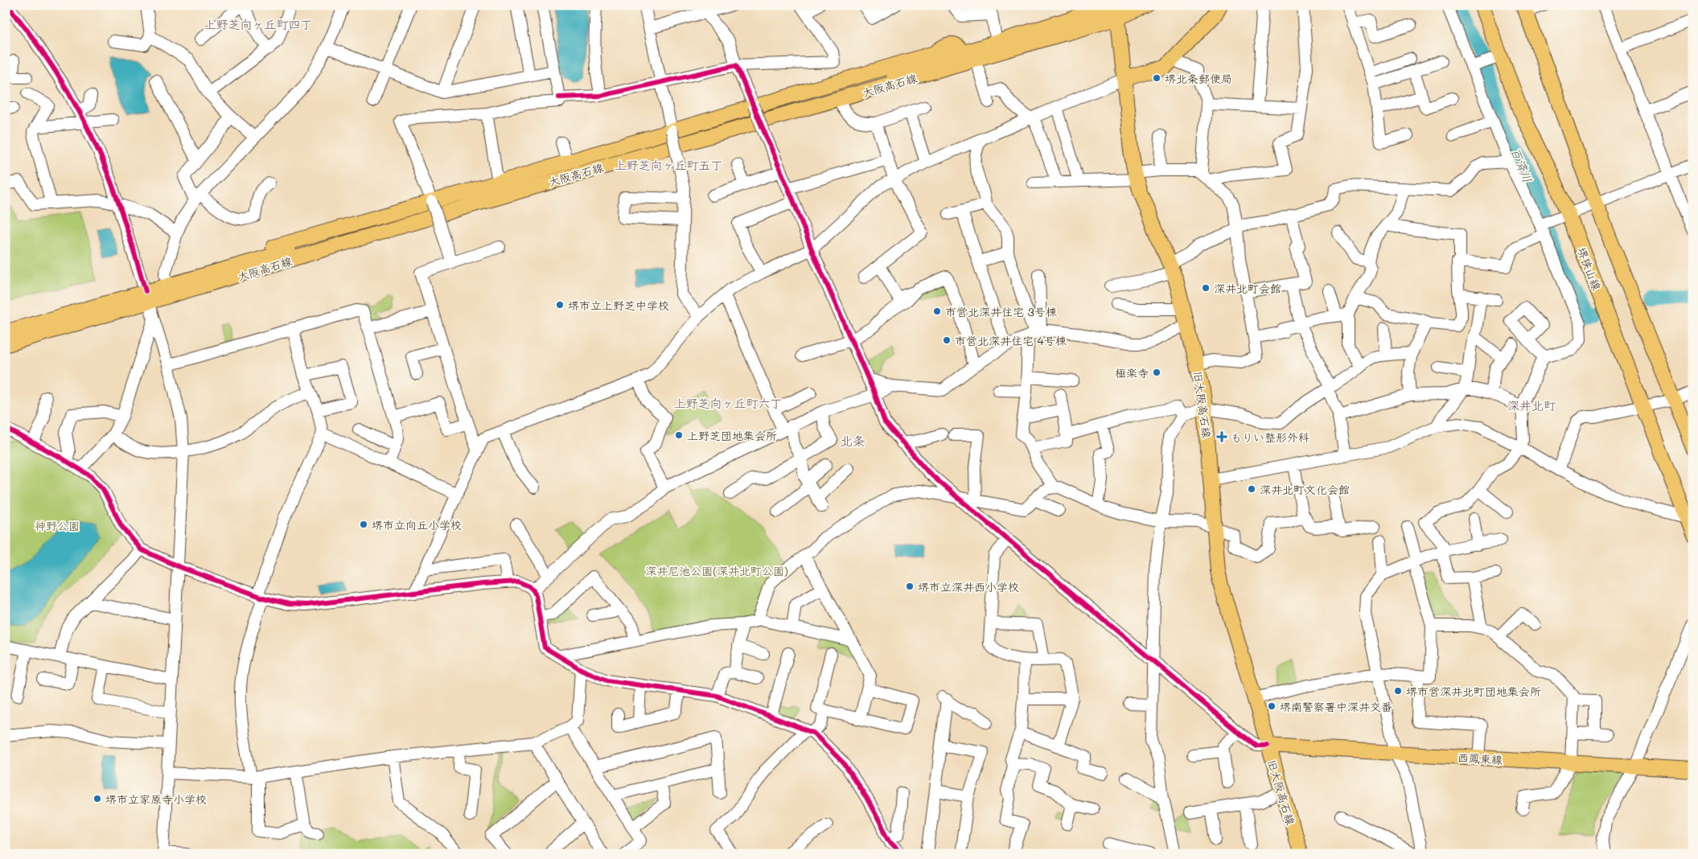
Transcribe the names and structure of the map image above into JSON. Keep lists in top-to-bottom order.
{
  "streets": {
    "main road": [
      "大阪高石線",
      "堺狭山線",
      "旧大阪高石線",
      "西鳳東線"
    ]
  },
  "crossings": [
    ["大阪高石線", "旧大阪高石線"],
    ["旧大阪高石線", "西鳳東線"]
  ],
  "districts": [
    "上野芝向ヶ丘町四丁",
    "上野芝向ヶ丘町五丁",
    "上野芝向ヶ丘町六丁",
    "深井北町",
    "北条"
  ],
  "water": ["百済川"],
  "parks": ["神野公園", "深井尼池公園(深井北町公園)"],
  "places": {
    "other": [
      "堺北条郵便局",
      "深井北町会館",
      "堺市立上野芝中学校",
      "市営北深井住宅 3号棟",
      "市営北深井住宅 4号棟",
      "極楽寺",
      "上野芝団地集会所",
      "深井北町文化会館",
      "堺市立向丘小学校",
      "堺市立深井西小学校",
      "堺市営深井北町団地集会所",
      "堺南警察署中深井交番",
      "堺市立家原寺小学校"
    ],
    "health": ["もりい整形外科"]
  }
}
